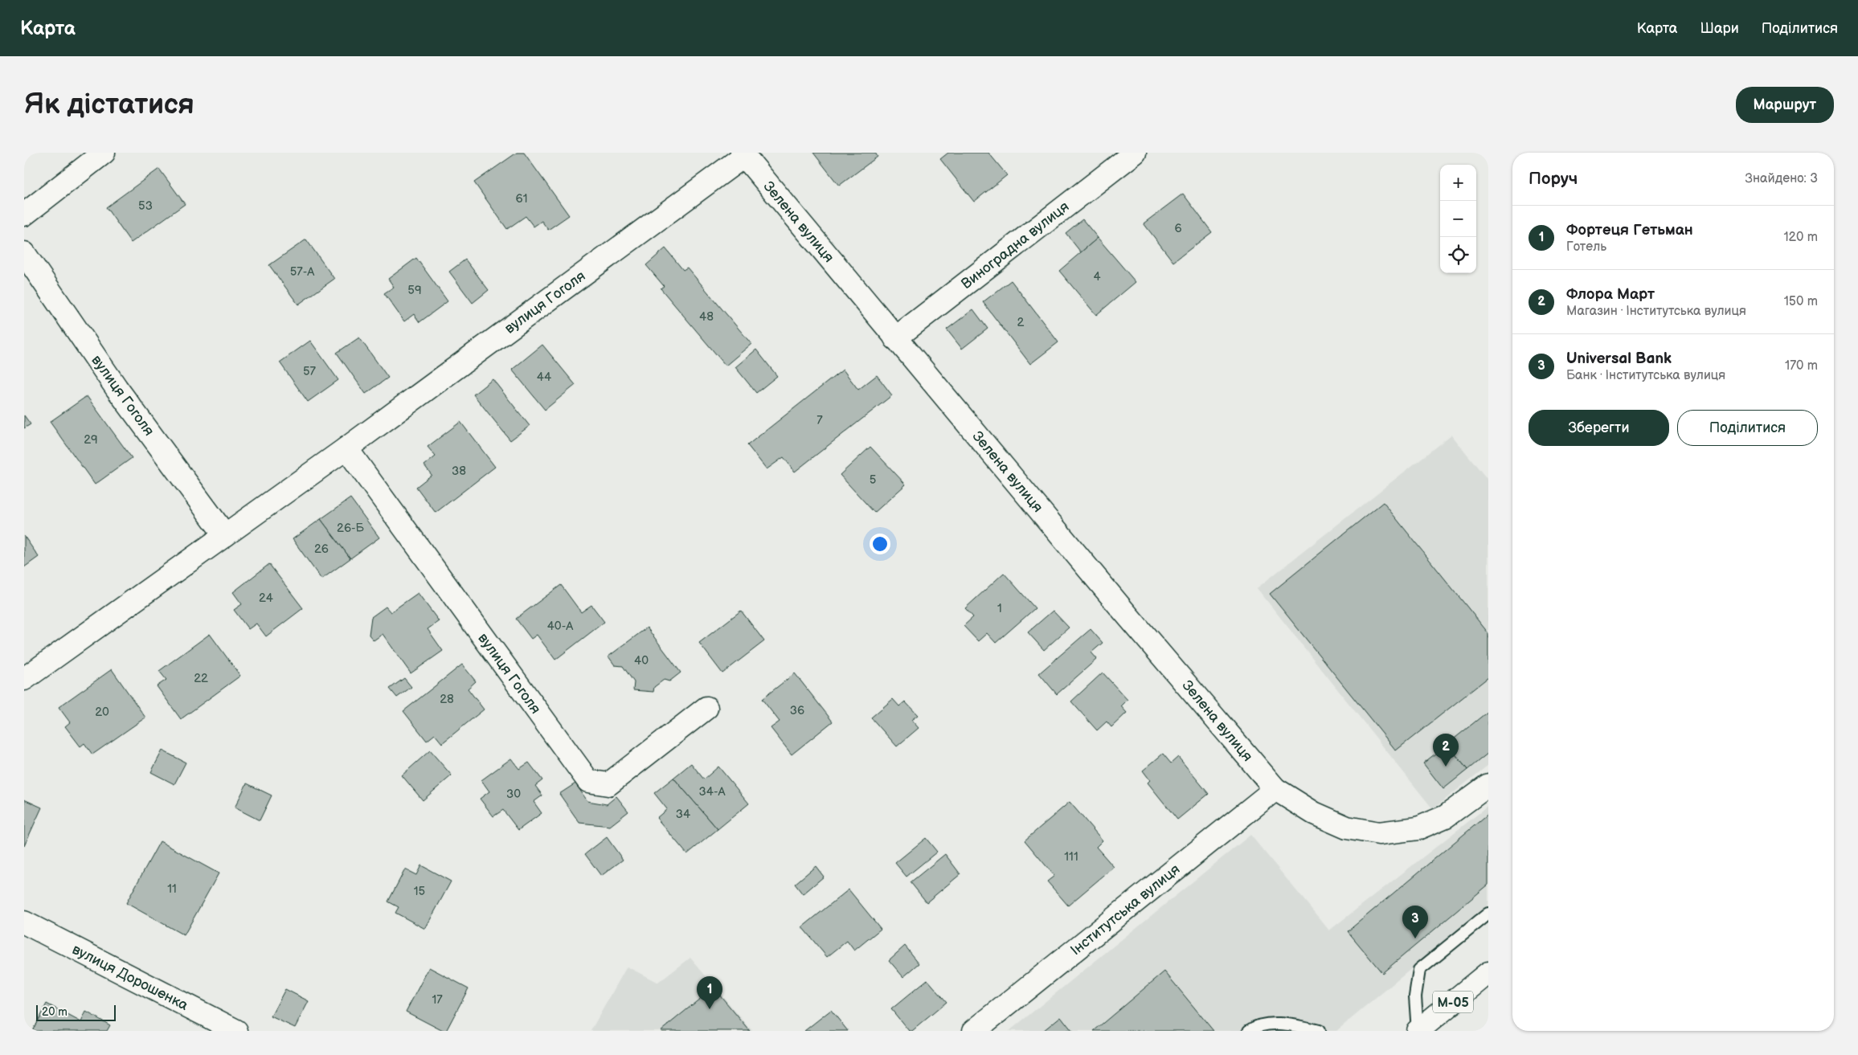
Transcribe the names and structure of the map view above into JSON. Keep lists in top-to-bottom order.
{
  "streets": {
    "main road": [
      "Зелена вулиця",
      "Виноградна вулиця",
      "вулиця Гоголя",
      "Інститутська вулиця",
      "вулиця Дорошенка",
      "М-05"
    ]
  },
  "crossings": [
    ["Зелена вулиця", "Виноградна вулиця"],
    ["Зелена вулиця", "вулиця Гоголя"],
    ["Зелена вулиця", "Інститутська вулиця"]
  ],
  "house_numbers": [
    "61",
    "53",
    "6",
    "57-А",
    "4",
    "59",
    "48",
    "2",
    "57",
    "44",
    "7",
    "29",
    "38",
    "5",
    "26-Б",
    "26",
    "24",
    "1",
    "40-А",
    "40",
    "22",
    "28",
    "36",
    "20",
    "34-А",
    "30",
    "34",
    "111",
    "11",
    "15",
    "17"
  ],
  "scale_bar": "20 m",
  "page": {
    "header": "Карта",
    "nav": ["Карта", "Шари", "Поділитися"],
    "buttons": [
      "Маршрут",
      ["Зберегти", "Поділитися"]
    ],
    "title": "Як дістатися",
    "heading": ["Поруч", "Знайдено: 3"],
    "map_buttons": ["+", "−"],
    "list": [
      {
        "mark": "1",
        "name": "Фортеця Гетьман",
        "note": "Готель",
        "value": "120 m"
      },
      {
        "mark": "2",
        "name": "Флора Март",
        "note": "Магазин · Інститутська вулиця",
        "value": "150 m"
      },
      {
        "mark": "3",
        "name": "Universal Bank",
        "note": "Банк · Інститутська вулиця",
        "value": "170 m"
      }
    ],
    "pins": ["2", "3", "1"],
    "scale": "20 m"
  }
}
